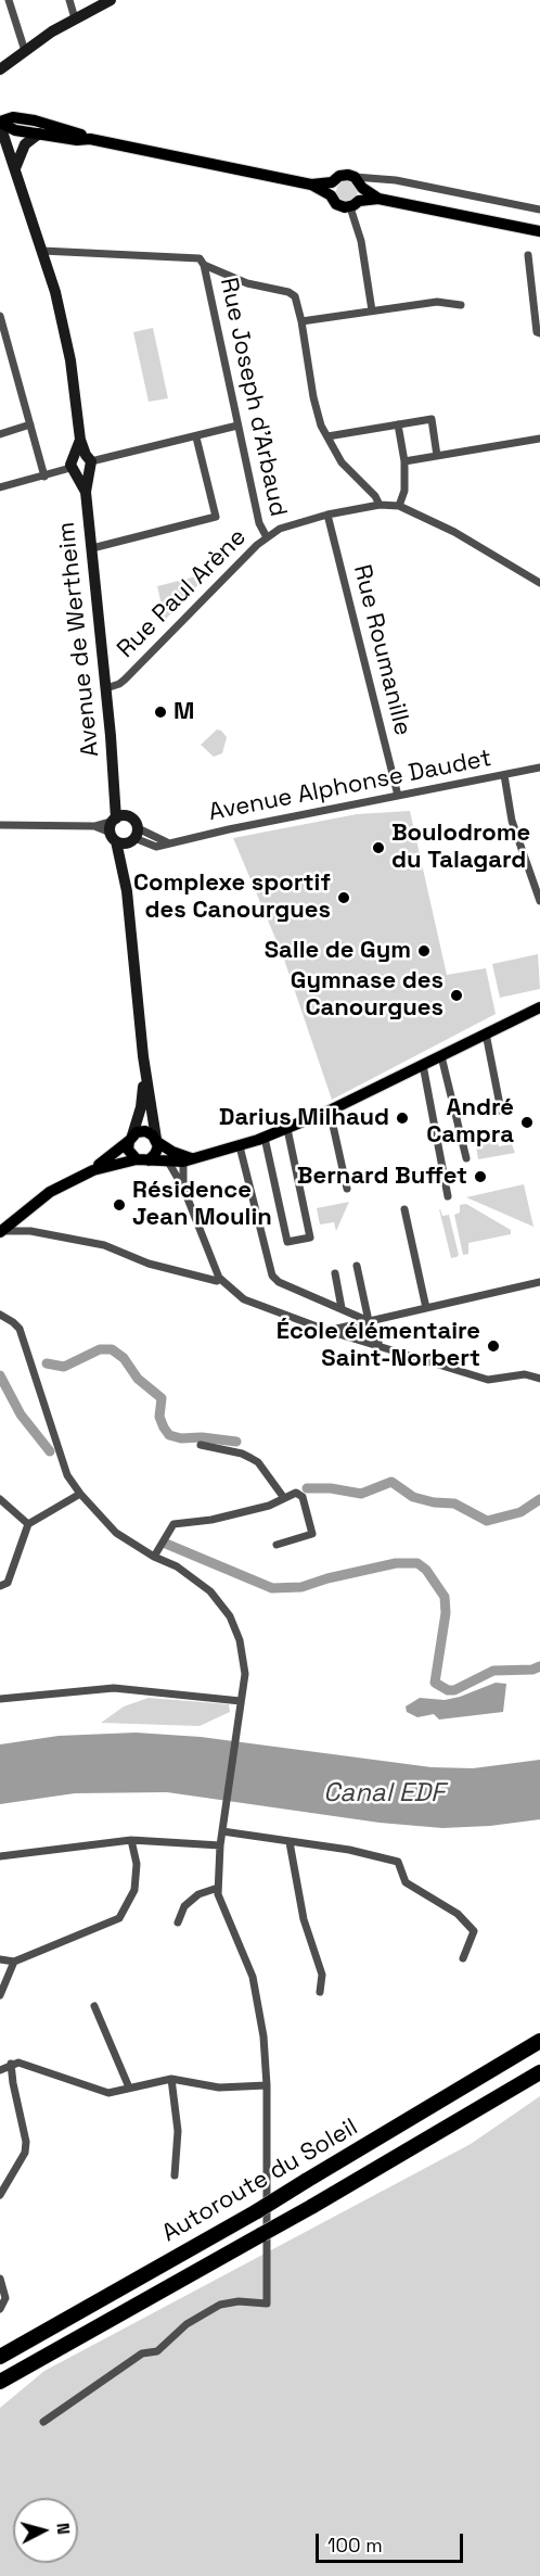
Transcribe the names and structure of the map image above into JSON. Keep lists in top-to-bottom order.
{
  "streets": {
    "highway": ["Autoroute du Soleil"],
    "street": [
      "Rue Joseph d'Arbaud",
      "Rue Paul Arène",
      "Avenue de Wertheim",
      "Rue Roumanille",
      "Avenue Alphonse Daudet"
    ]
  },
  "crossings": [
    ["Rue Joseph d'Arbaud", "Rue Paul Arène"],
    ["Rue Paul Arène", "Avenue de Wertheim"],
    ["Rue Paul Arène", "Rue Roumanille"],
    ["Rue Roumanille", "Avenue Alphonse Daudet"]
  ],
  "water": ["Canal EDF"],
  "places": [
    "M",
    "Boulodrome du Talagard",
    "Complexe sportif des Canourgues",
    "Salle de Gym",
    "Gymnase des Canourgues",
    "Darius Milhaud",
    "André Campra",
    "Bernard Buffet",
    "Résidence Jean Moulin",
    "École élémentaire Saint-Norbert"
  ],
  "scale_bar": "100 m",
  "north": "right"
}
